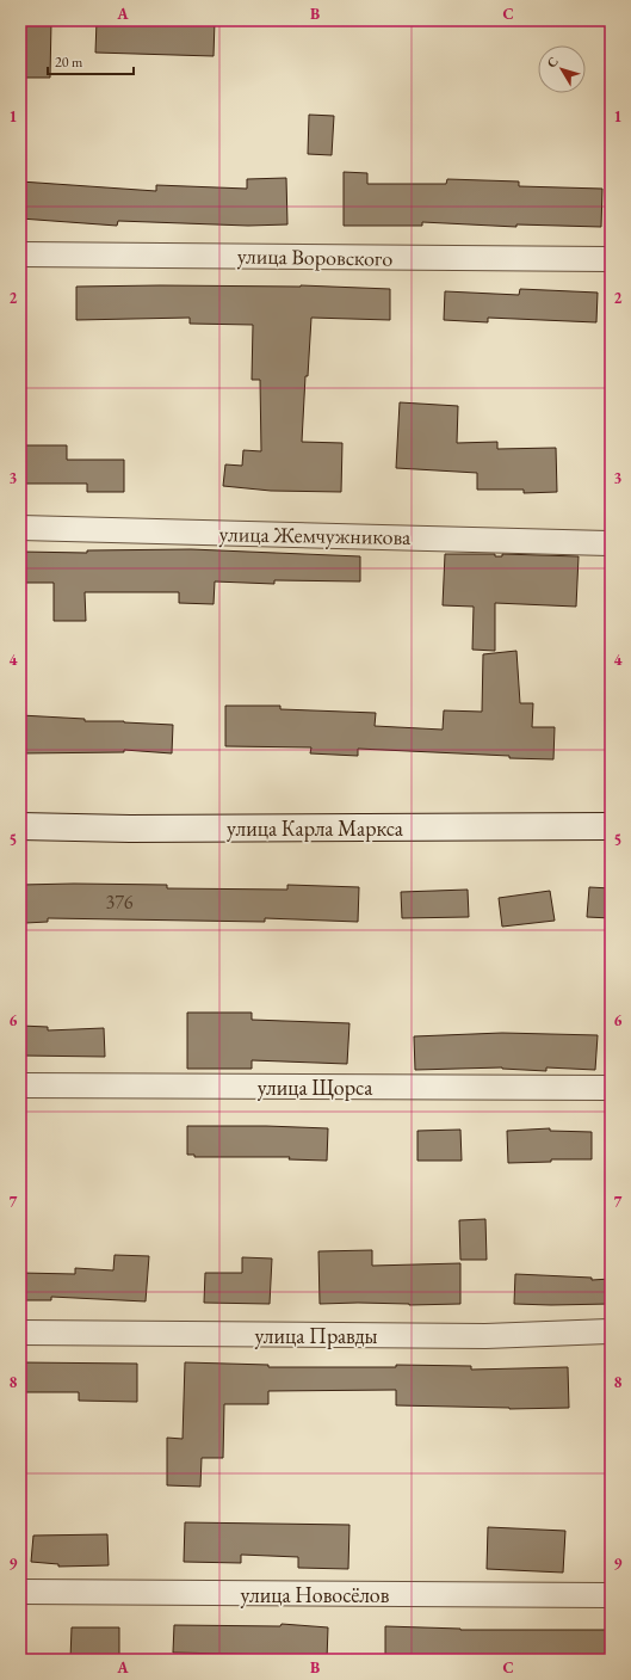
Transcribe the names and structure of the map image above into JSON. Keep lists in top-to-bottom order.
{
  "streets": {
    "main road": ["улица Карла Маркса"],
    "street": [
      "улица Воровского",
      "улица Жемчужникова",
      "улица Щорса",
      "улица Правды",
      "улица Новосёлов"
    ]
  },
  "house_numbers": ["376"],
  "scale_bar": "20 m",
  "north": "top left",
  "grid": {
    "columns": ["A", "B", "C"],
    "rows": [
      "1",
      "2",
      "3",
      "4",
      "5",
      "6",
      "7",
      "8",
      "9"
    ]
  }
}
